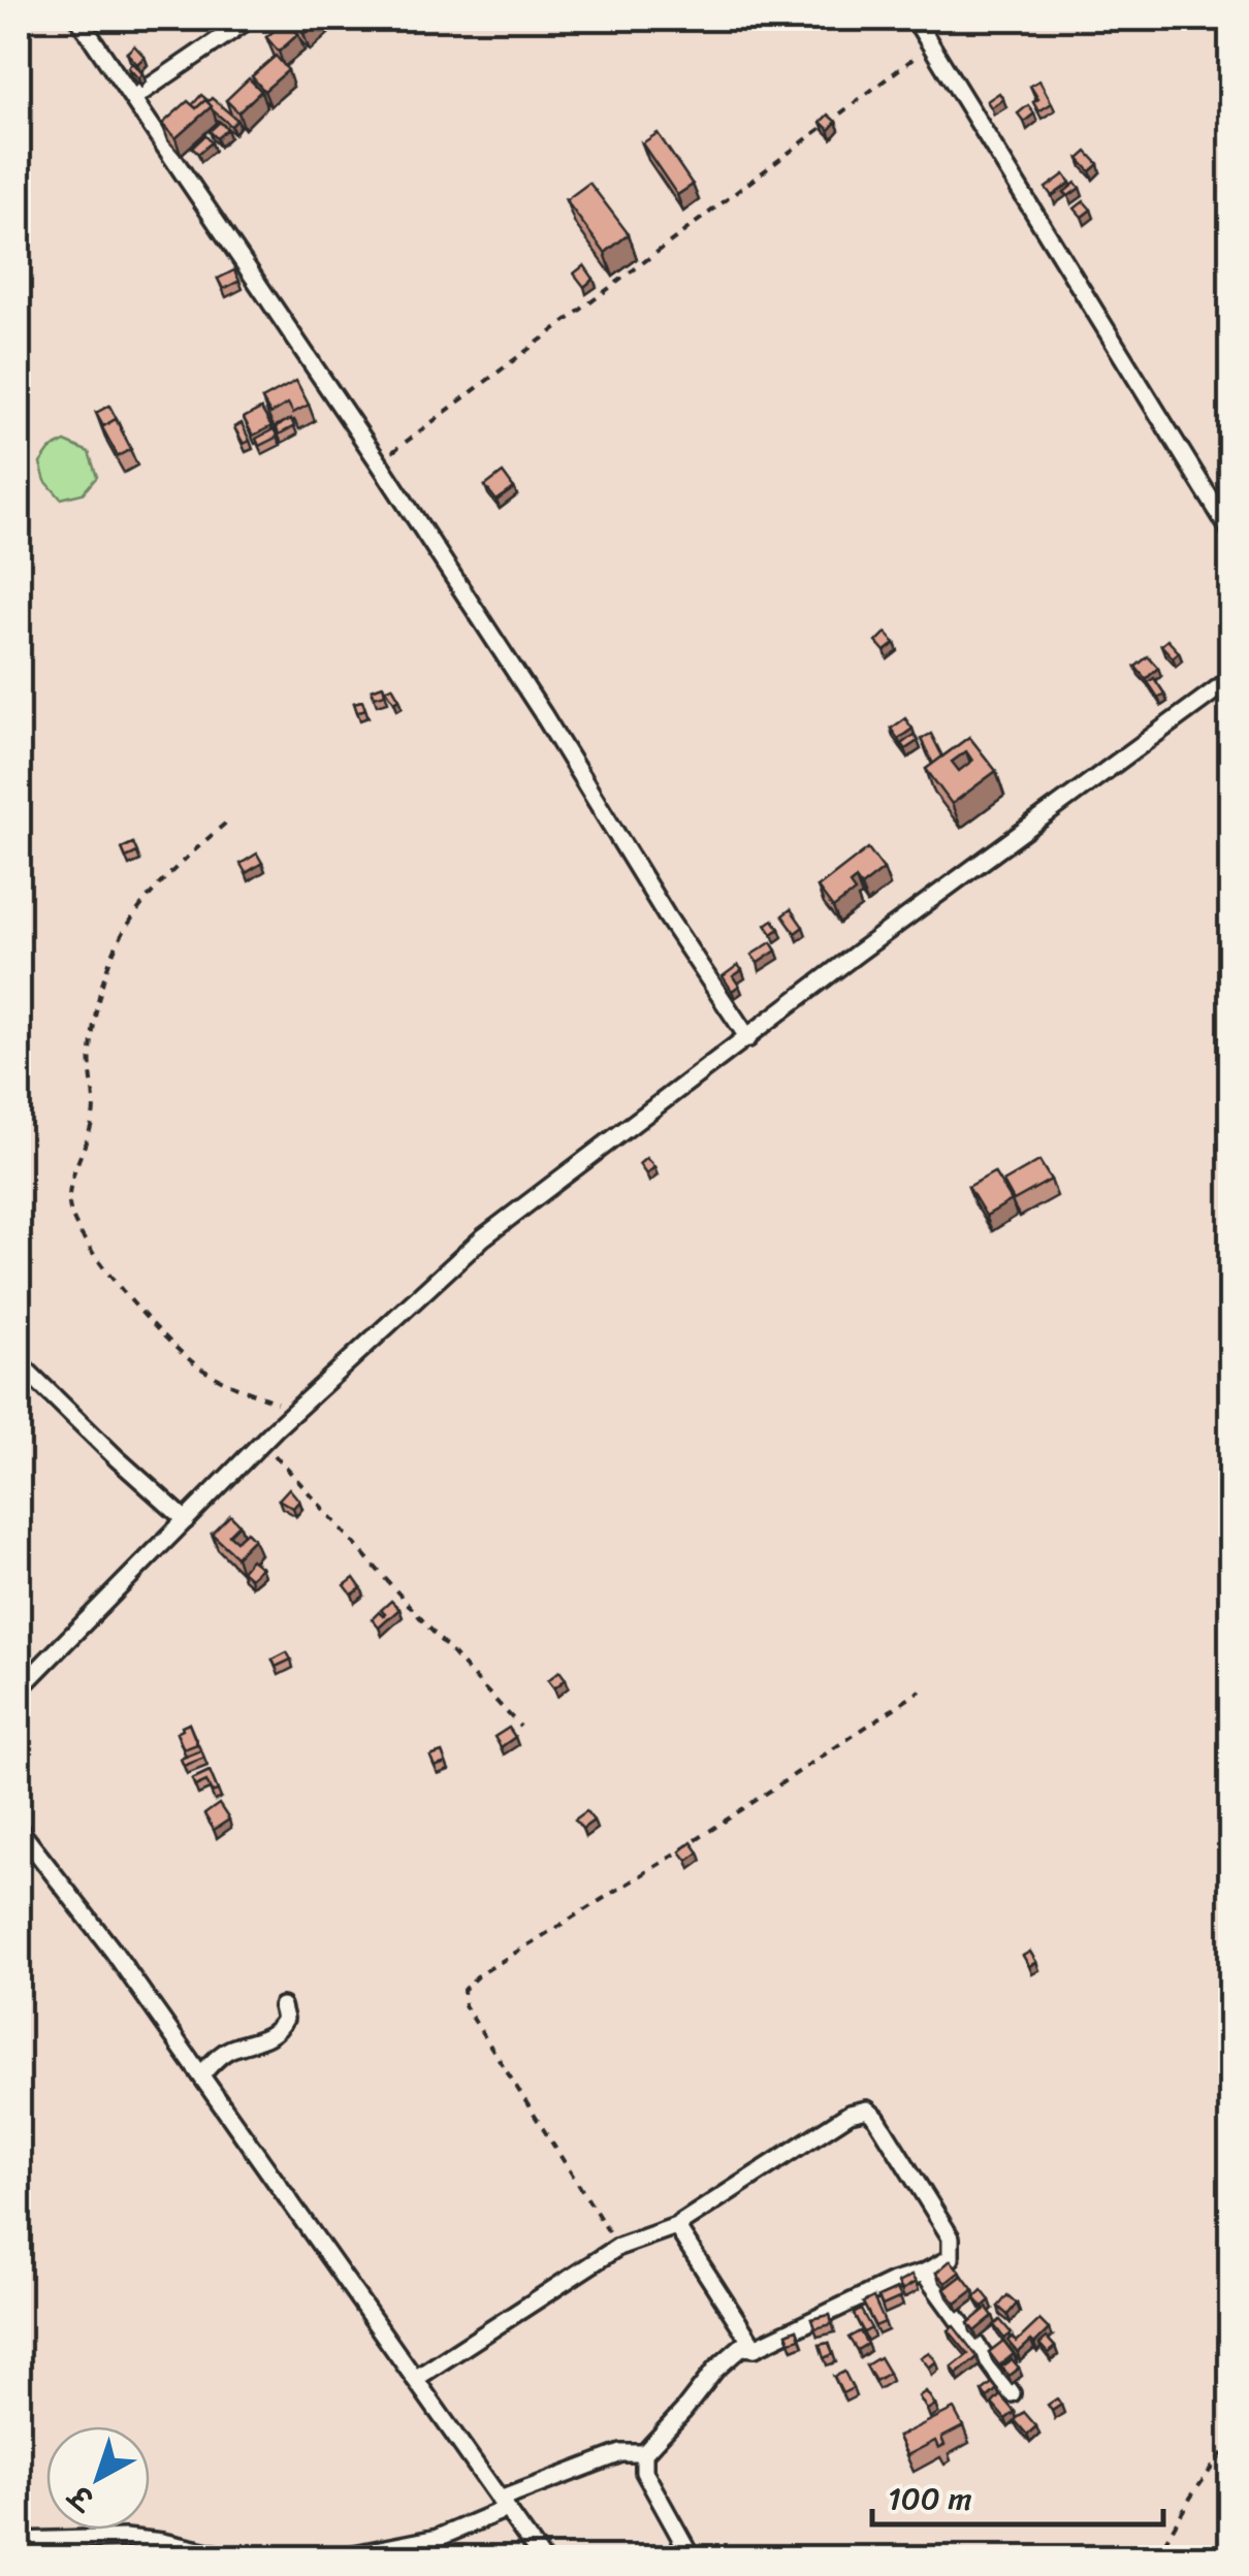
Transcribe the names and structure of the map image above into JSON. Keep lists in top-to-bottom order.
{
  "scale_bar": "100 m",
  "north": "bottom left"
}
